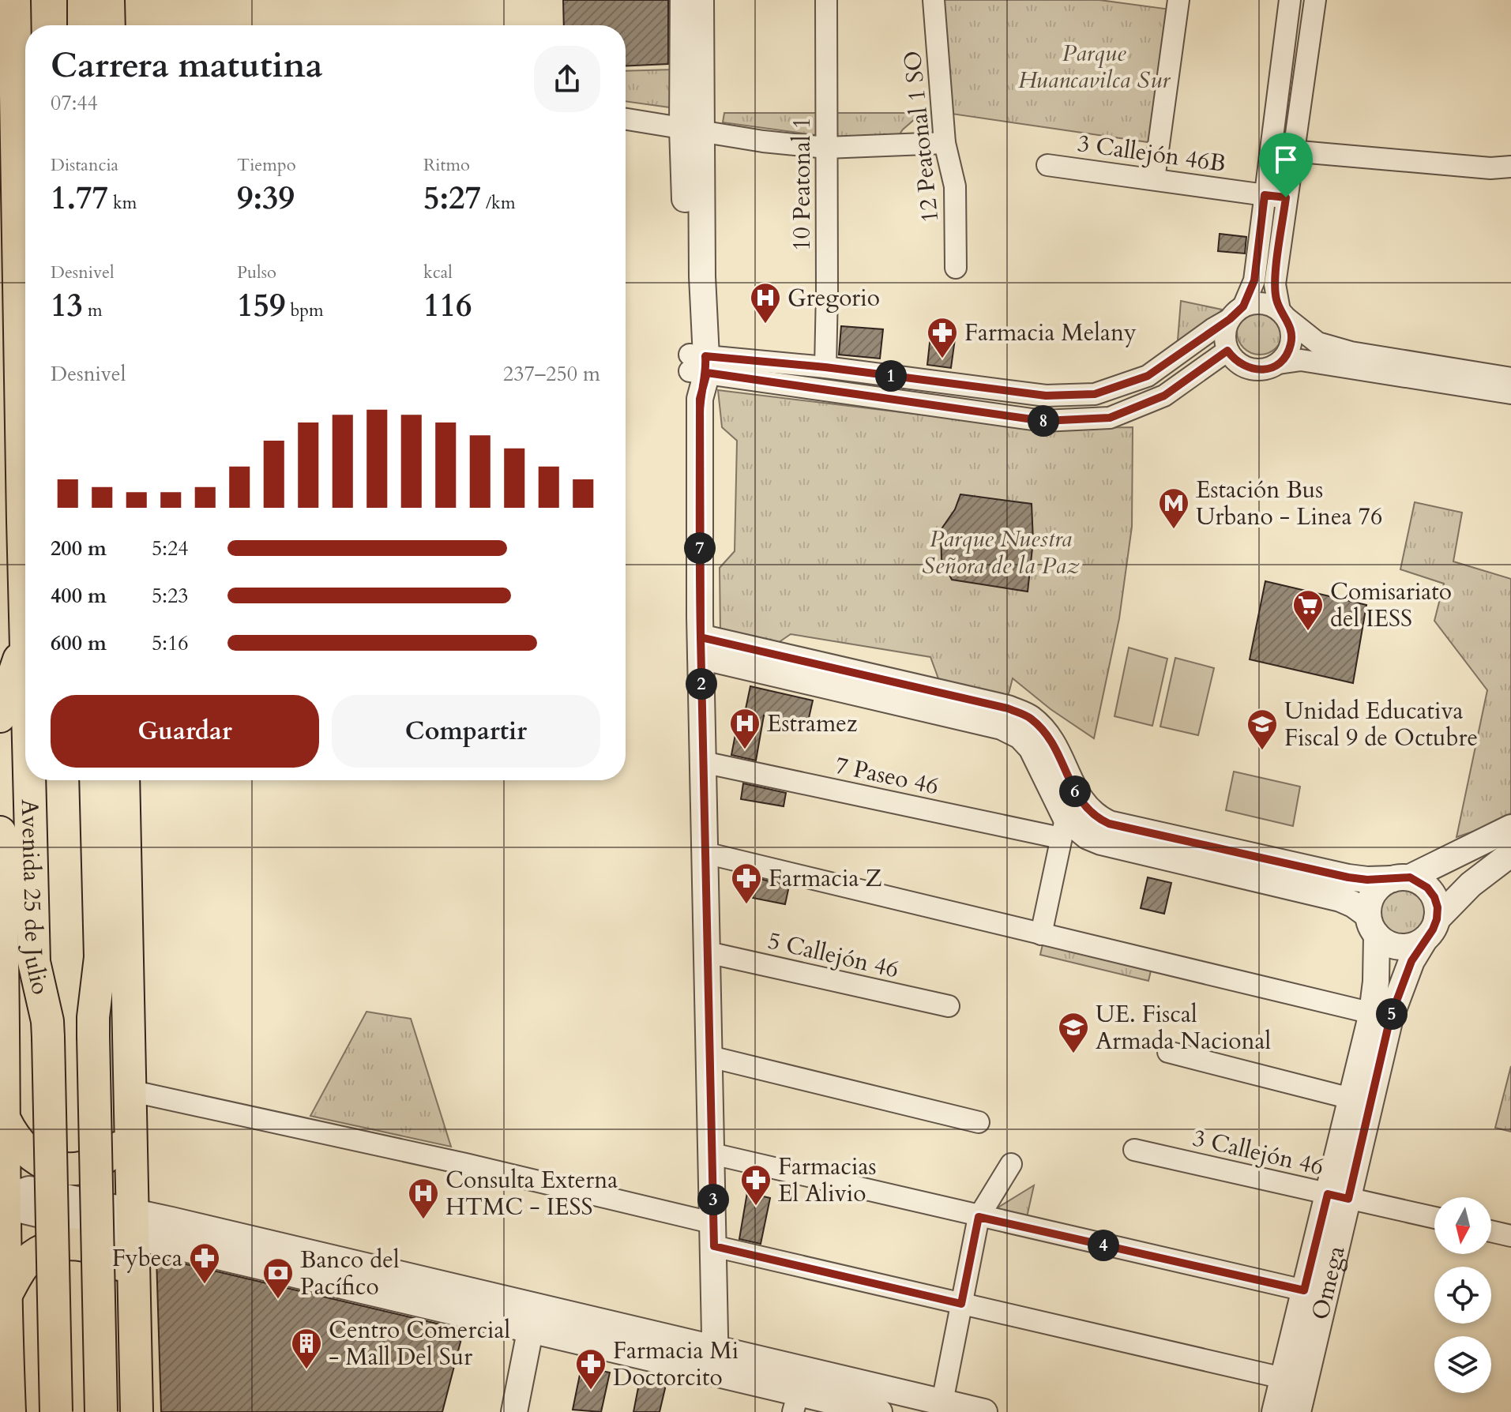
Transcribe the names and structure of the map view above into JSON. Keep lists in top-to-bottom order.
{
  "streets": {
    "main road": ["Avenida 25 de Julio"],
    "street": [
      "12 Peatonal 1 SO",
      "3 Callejón 46B",
      "10 Peatonal 1",
      "7 Paseo 46",
      "5 Callejón 46",
      "3 Callejón 46",
      "Omega"
    ]
  },
  "crossings": [
    ["3 Callejón 46", "Omega"]
  ],
  "parks": ["Parque Huancavilca Sur", "Parque Nuestra Señora de la Paz"],
  "places": {
    "hospital": ["Gregorio", "Estramez", "Consulta Externa HTMC - IESS"],
    "pharmacy": [
      "Farmacia Melany",
      "Farmacia Z",
      "Farmacias El Alivio",
      "Fybeca",
      "Farmacia Mi Doctorcito"
    ],
    "metro station": ["Estación Bus Urbano - Linea 76"],
    "supermarket": ["Comisariato del IESS"],
    "school or university": ["Unidad Educativa Fiscal 9 de Octubre", "UE. Fiscal Armada Nacional"],
    "bank": ["Banco del Pacífico"],
    "building": ["Centro Comercial - Mall Del Sur"]
  },
  "north": "bottom",
  "page": {
    "heading": ["Carrera matutina", "07:44"],
    "stats": [
      ["Distancia", "1.77 km"],
      ["Tiempo", "9:39"],
      ["Ritmo", "5:27 /km"],
      ["Desnivel", "13 m"],
      ["Pulso", "159 bpm"],
      ["kcal", "116"]
    ],
    "chart": ["Desnivel", "237–250 m"],
    "pins": [
      "1",
      "8",
      "7",
      "2",
      "6",
      "5",
      "3",
      "4"
    ],
    "list": [
      {
        "name": "200 m",
        "note": "5:24"
      },
      {
        "name": "400 m",
        "note": "5:23"
      },
      {
        "name": "600 m",
        "note": "5:16"
      }
    ],
    "buttons": ["Guardar", "Compartir"]
  }
}
